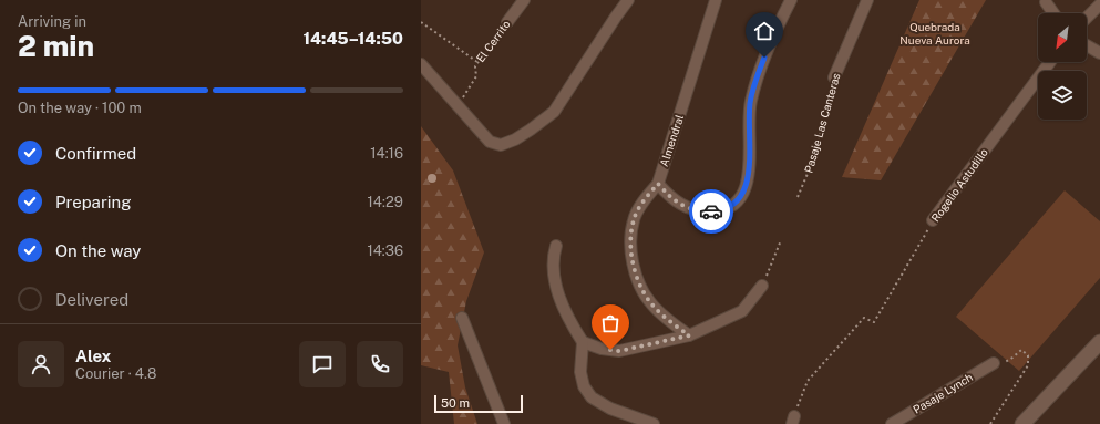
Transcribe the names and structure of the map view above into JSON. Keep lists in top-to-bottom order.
{
  "streets": {
    "street": [
      "El Cerrito",
      "Pasaje Las Canteras",
      "Almendral",
      "Rogelio Astudillo",
      "Pasaje Lynch"
    ]
  },
  "parks": ["Quebrada Nueva Aurora"],
  "scale_bar": "50 m",
  "north": "bottom left",
  "page": {
    "heading": ["2 min", "Arriving in", "14:45–14:50"],
    "panel": ["Alex", "Courier · 4.8"],
    "bar": "On the way · 100 m",
    "list": [
      ["Confirmed", "14:16"],
      ["Preparing", "14:29"],
      ["On the way", "14:36"],
      "Delivered"
    ],
    "scale": "50 m"
  }
}
